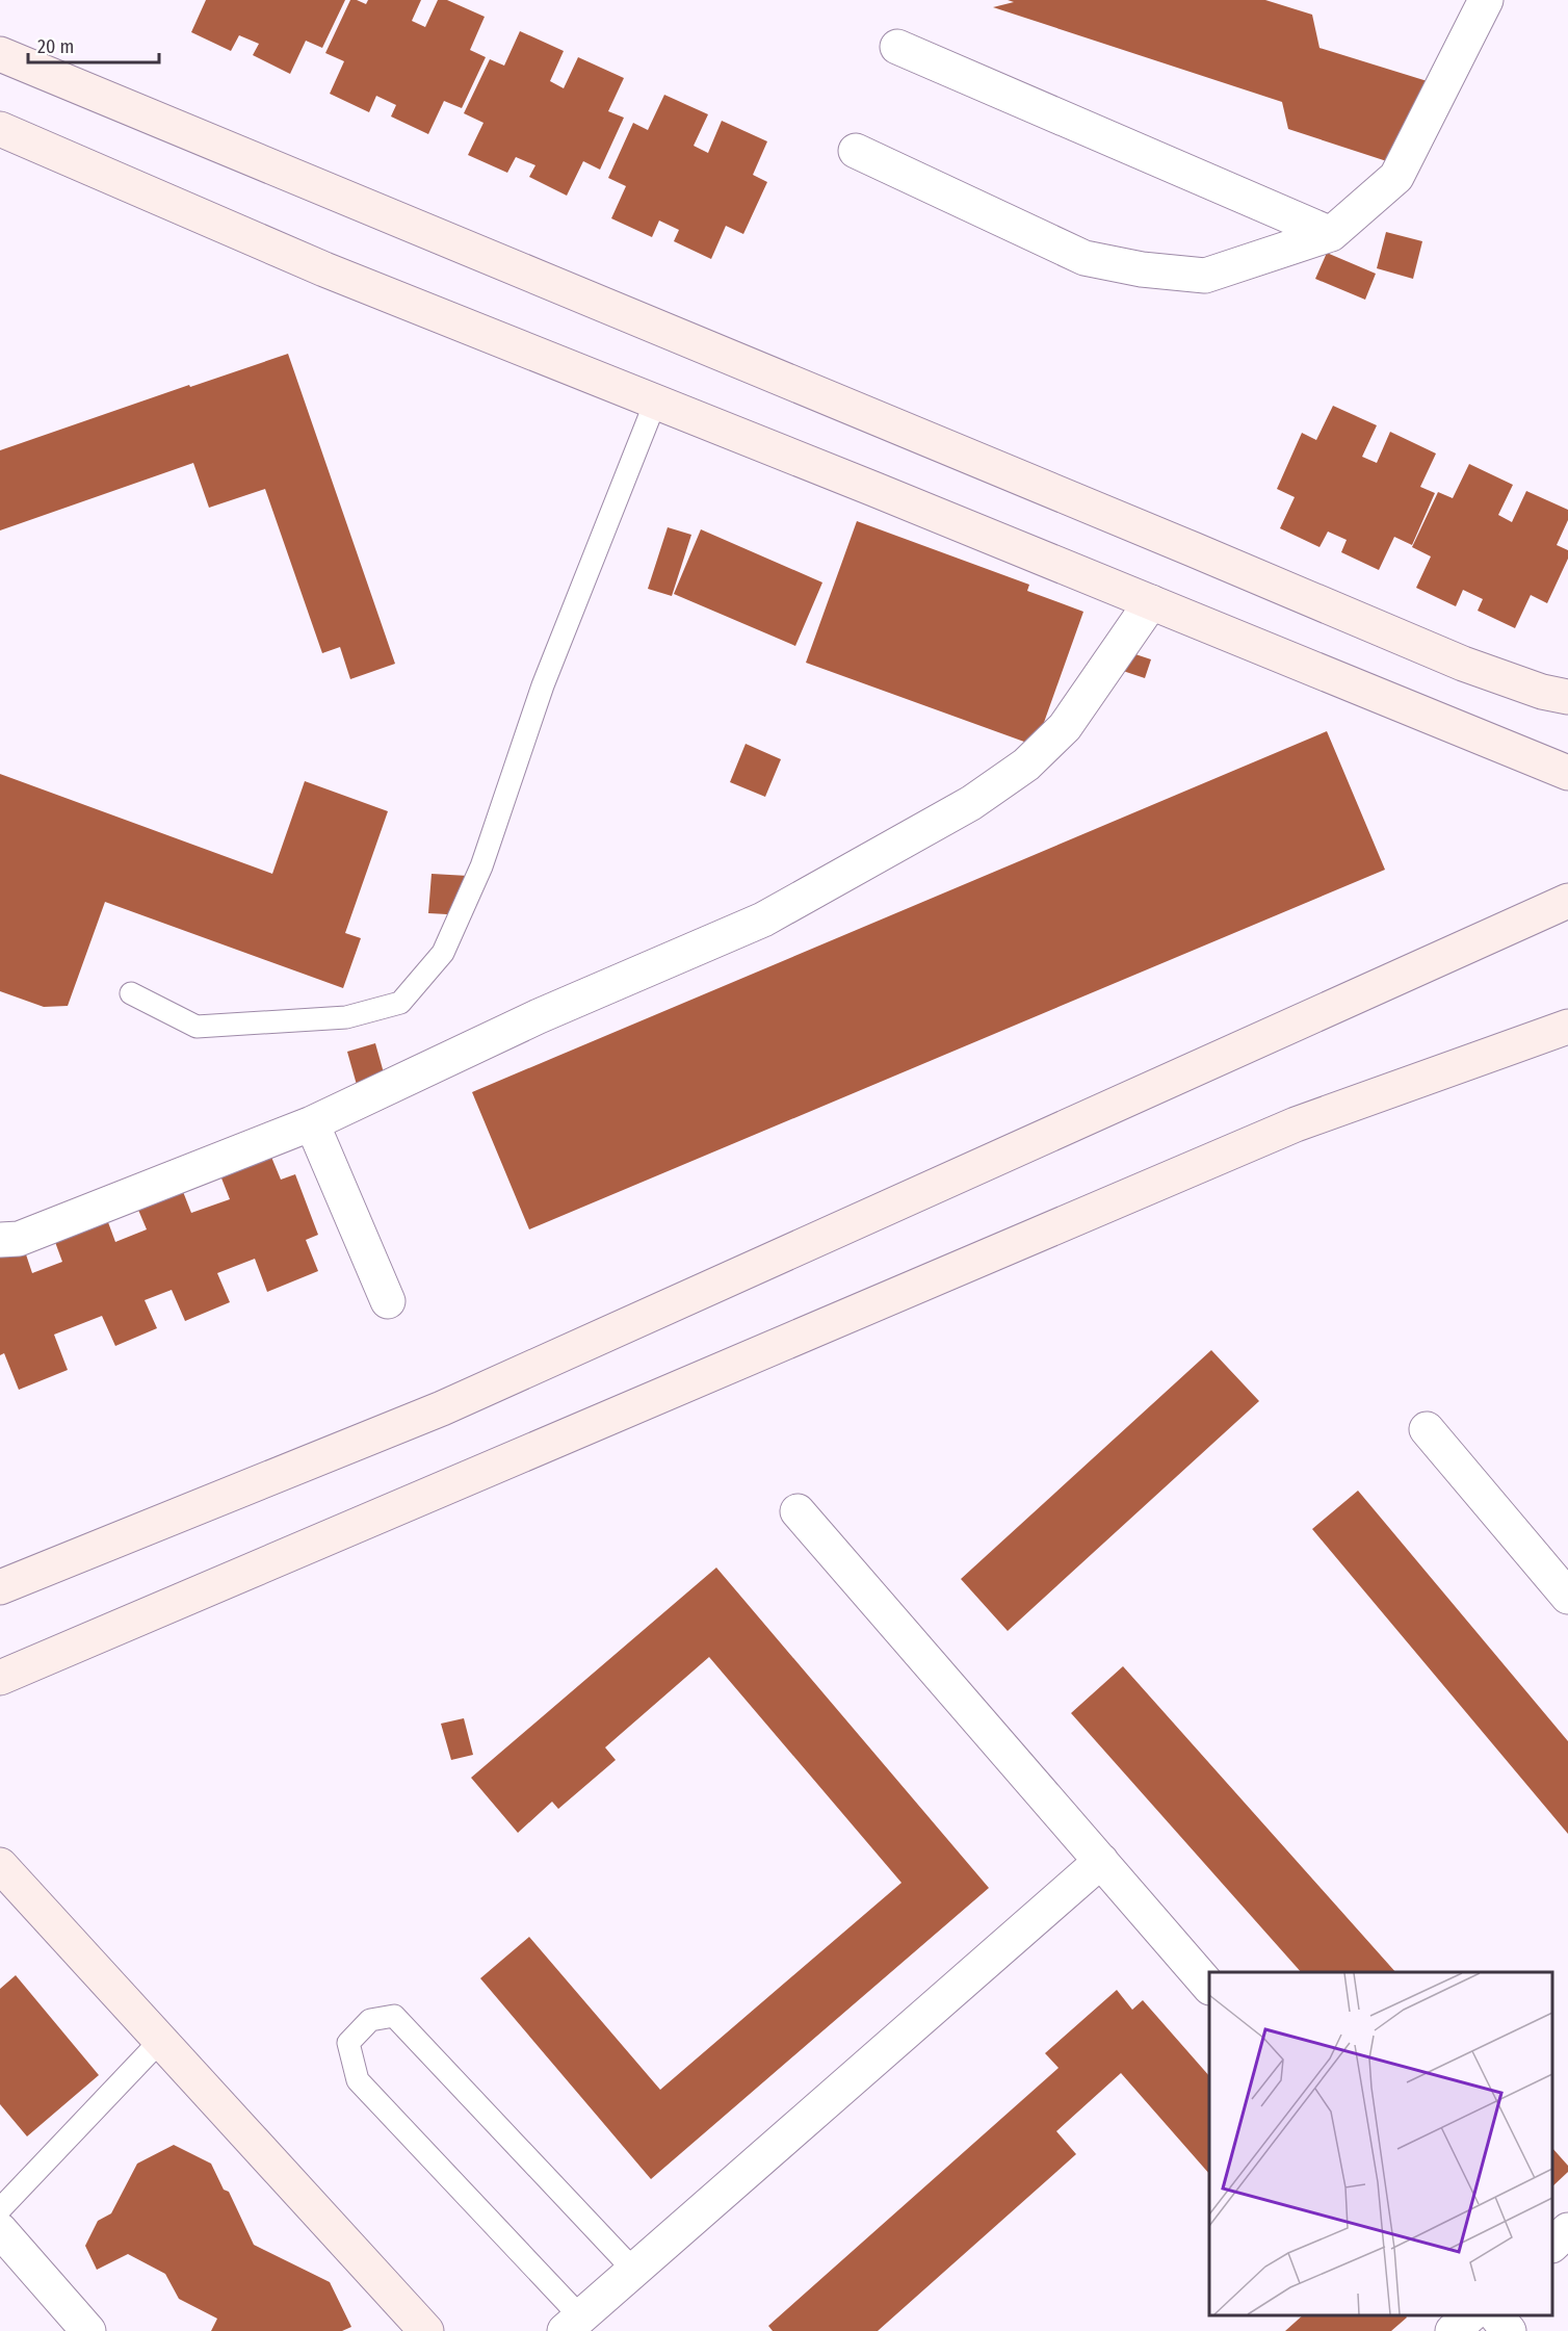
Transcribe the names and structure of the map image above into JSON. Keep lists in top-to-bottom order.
{
  "scale_bar": "20 m"
}
